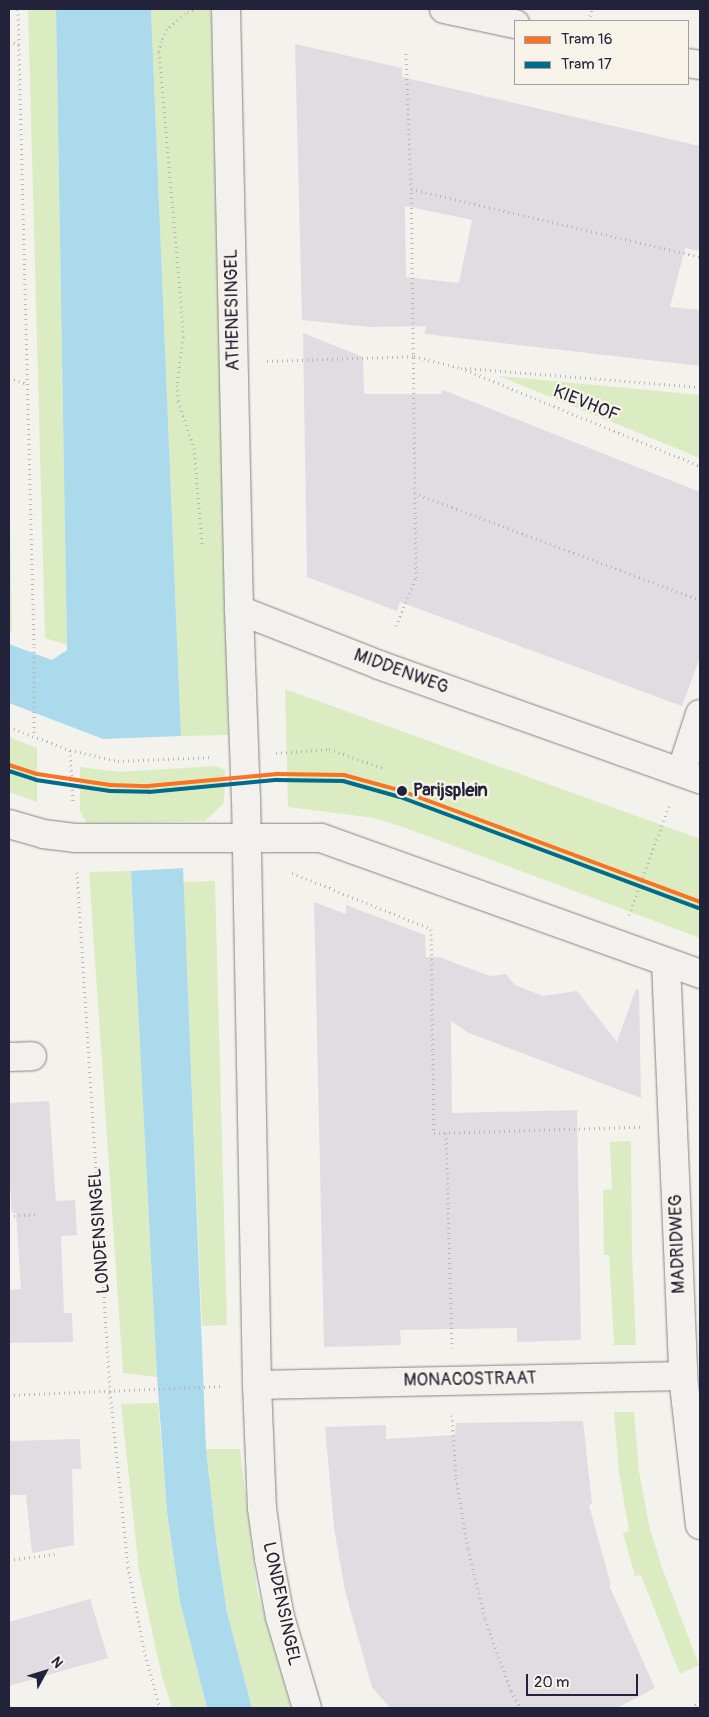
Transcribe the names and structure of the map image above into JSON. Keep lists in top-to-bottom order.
{
  "streets": {
    "street": [
      "ATHENESINGEL",
      "MIDDENWEG",
      "LONDENSINGEL",
      "MADRIDWEG",
      "MONACOSTRAAT"
    ],
    "path": ["KIEVHOF"]
  },
  "crossings": [
    ["ATHENESINGEL", "KIEVHOF"],
    ["ATHENESINGEL", "MIDDENWEG"],
    ["LONDENSINGEL", "MONACOSTRAAT"],
    ["MADRIDWEG", "MONACOSTRAAT"]
  ],
  "places": ["Parijsplein"],
  "lines": ["tram line 16", "tram line 17"],
  "legend": ["Tram 16", "Tram 17"],
  "scale_bar": "20 m",
  "north": "top right"
}
